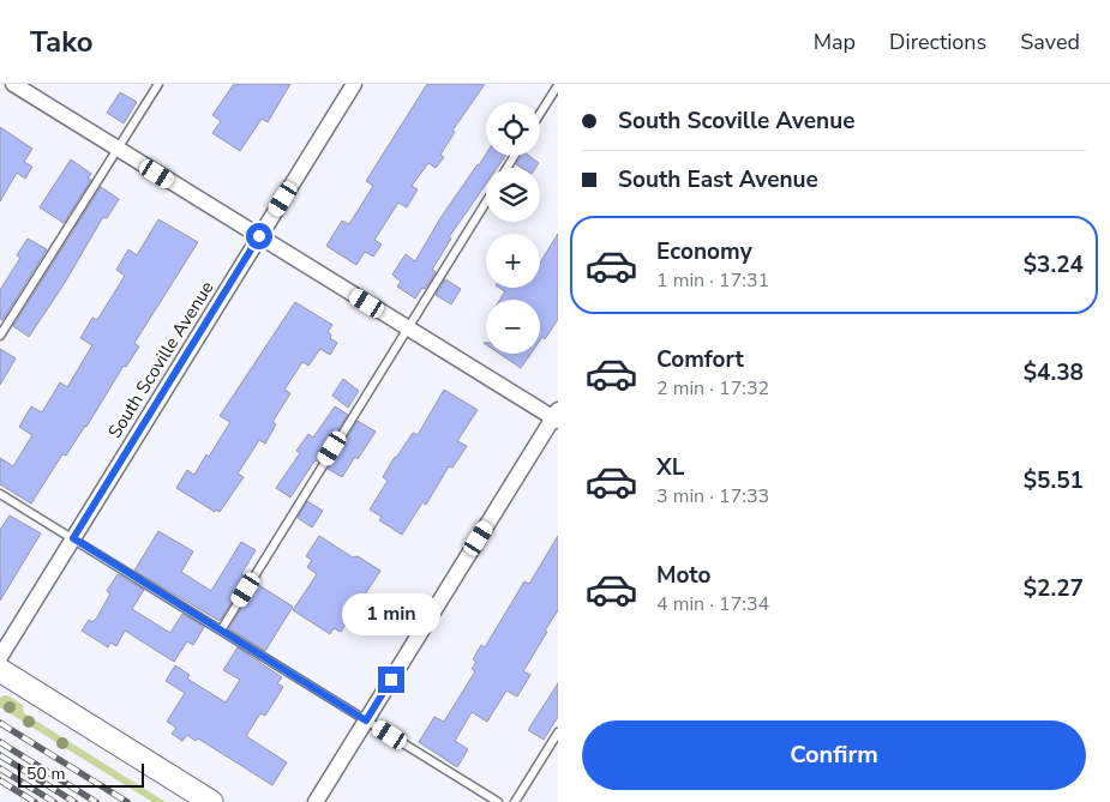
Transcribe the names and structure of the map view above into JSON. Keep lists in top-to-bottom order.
{
  "streets": {
    "street": ["South Scoville Avenue"]
  },
  "scale_bar": "50 m",
  "page": {
    "header": "Tako",
    "nav": ["Map", "Directions", "Saved"],
    "banner": ["South Scoville Avenue", "South East Avenue"],
    "map_buttons": ["+", "−"],
    "list": [
      {
        "name": "Economy",
        "note": "1 min · 17:31",
        "value": "$3.24"
      },
      {
        "name": "Comfort",
        "note": "2 min · 17:32",
        "value": "$4.38"
      },
      {
        "name": "XL",
        "note": "3 min · 17:33",
        "value": "$5.51"
      },
      {
        "name": "Moto",
        "note": "4 min · 17:34",
        "value": "$2.27"
      }
    ],
    "bubble": "1 min",
    "buttons": "Confirm",
    "scale": "50 m"
  }
}
